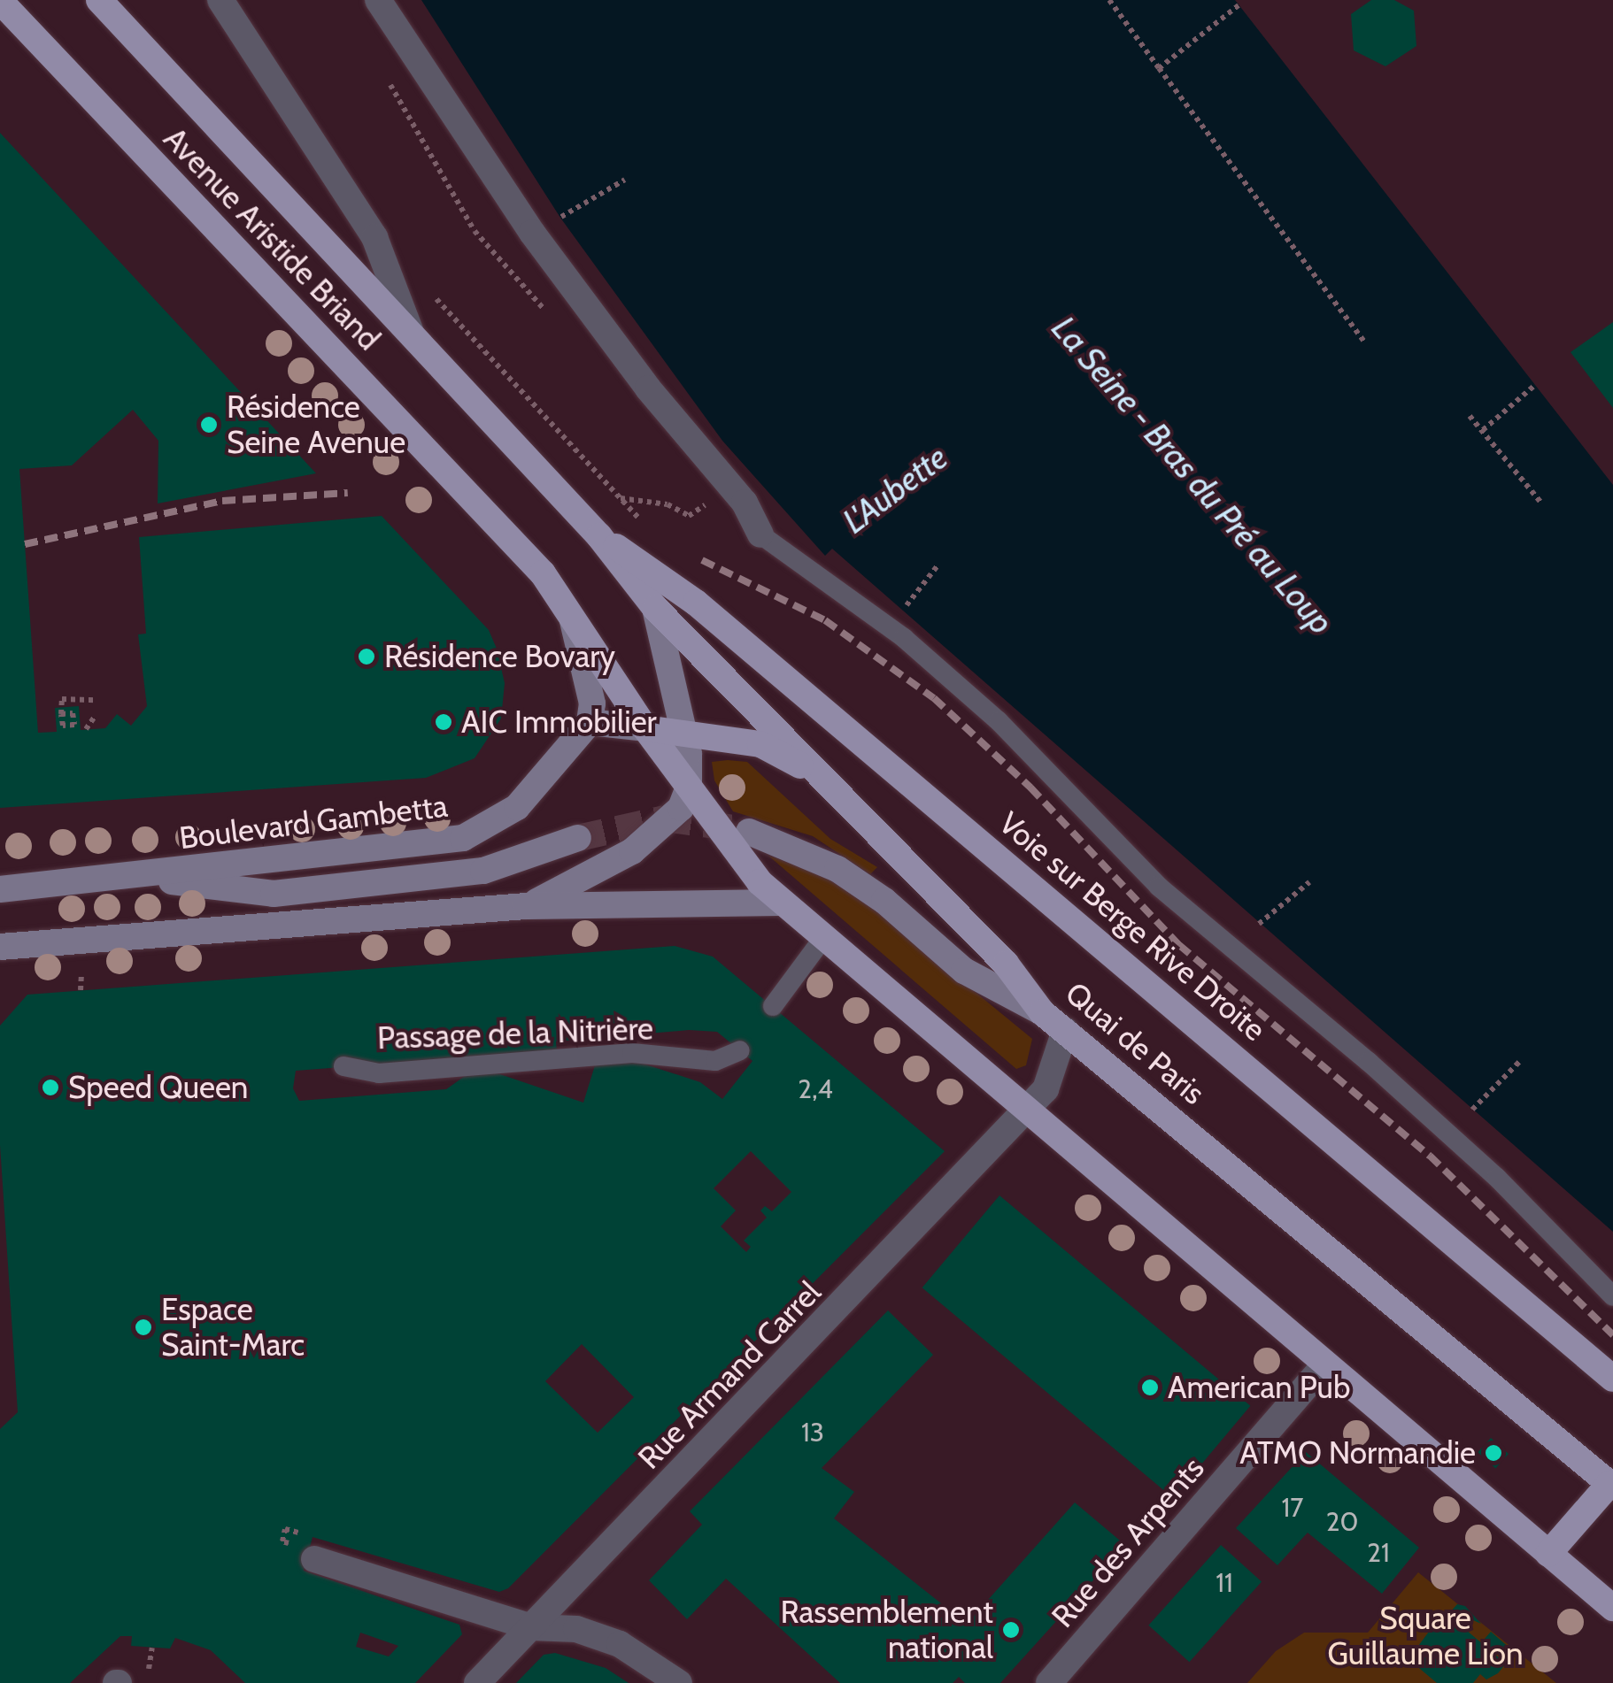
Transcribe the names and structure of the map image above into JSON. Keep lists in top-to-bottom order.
{
  "streets": {
    "main road": ["Avenue Aristide Briand", "Voie sur Berge Rive Droite", "Quai de Paris"],
    "street": ["Boulevard Gambetta", "Rue Armand Carrel", "Rue des Arpents"],
    "lane": ["Passage de la Nitrière"]
  },
  "crossings": [
    ["Avenue Aristide Briand", "Voie sur Berge Rive Droite"],
    ["Avenue Aristide Briand", "Quai de Paris"],
    ["Quai de Paris", "Rue Armand Carrel"]
  ],
  "water": ["La Seine - Bras du Pré au Loup", "L'Aubette"],
  "parks": ["Square Guillaume Lion"],
  "places": [
    "Résidence Seine Avenue",
    "Résidence Bovary",
    "AIC Immobilier",
    "Speed Queen",
    "Espace Saint-Marc",
    "American Pub",
    "ATMO Normandie",
    "Rassemblement national"
  ],
  "house_numbers": [
    "2,4",
    "13",
    "17",
    "20",
    "21",
    "11"
  ]
}
